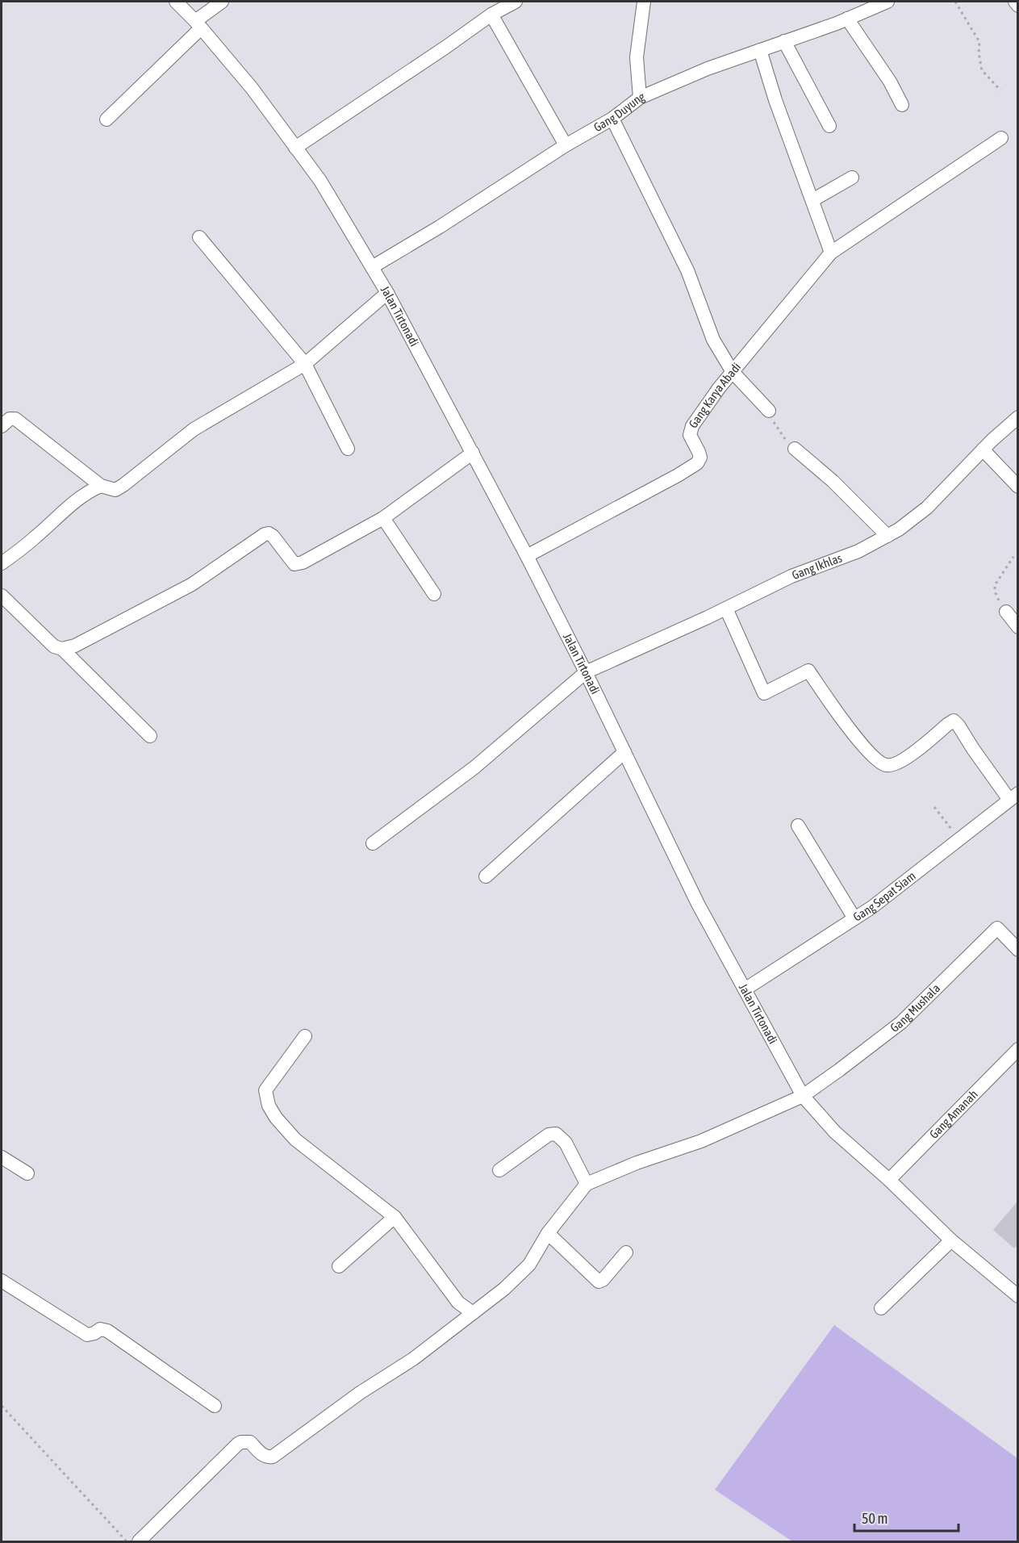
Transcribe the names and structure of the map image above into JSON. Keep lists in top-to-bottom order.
{
  "streets": {
    "street": [
      "Gang Duyung",
      "Jalan Tirtonadi",
      "Gang Karya Abadi",
      "Gang Ikhlas",
      "Gang Sepat Siam",
      "Gang Mushala",
      "Gang Amanah"
    ]
  },
  "crossings": [
    ["Gang Duyung", "Jalan Tirtonadi"],
    ["Jalan Tirtonadi", "Gang Karya Abadi"],
    ["Jalan Tirtonadi", "Gang Ikhlas"],
    ["Jalan Tirtonadi", "Gang Sepat Siam"],
    ["Jalan Tirtonadi", "Gang Mushala"],
    ["Jalan Tirtonadi", "Gang Amanah"]
  ],
  "scale_bar": "50 m"
}
